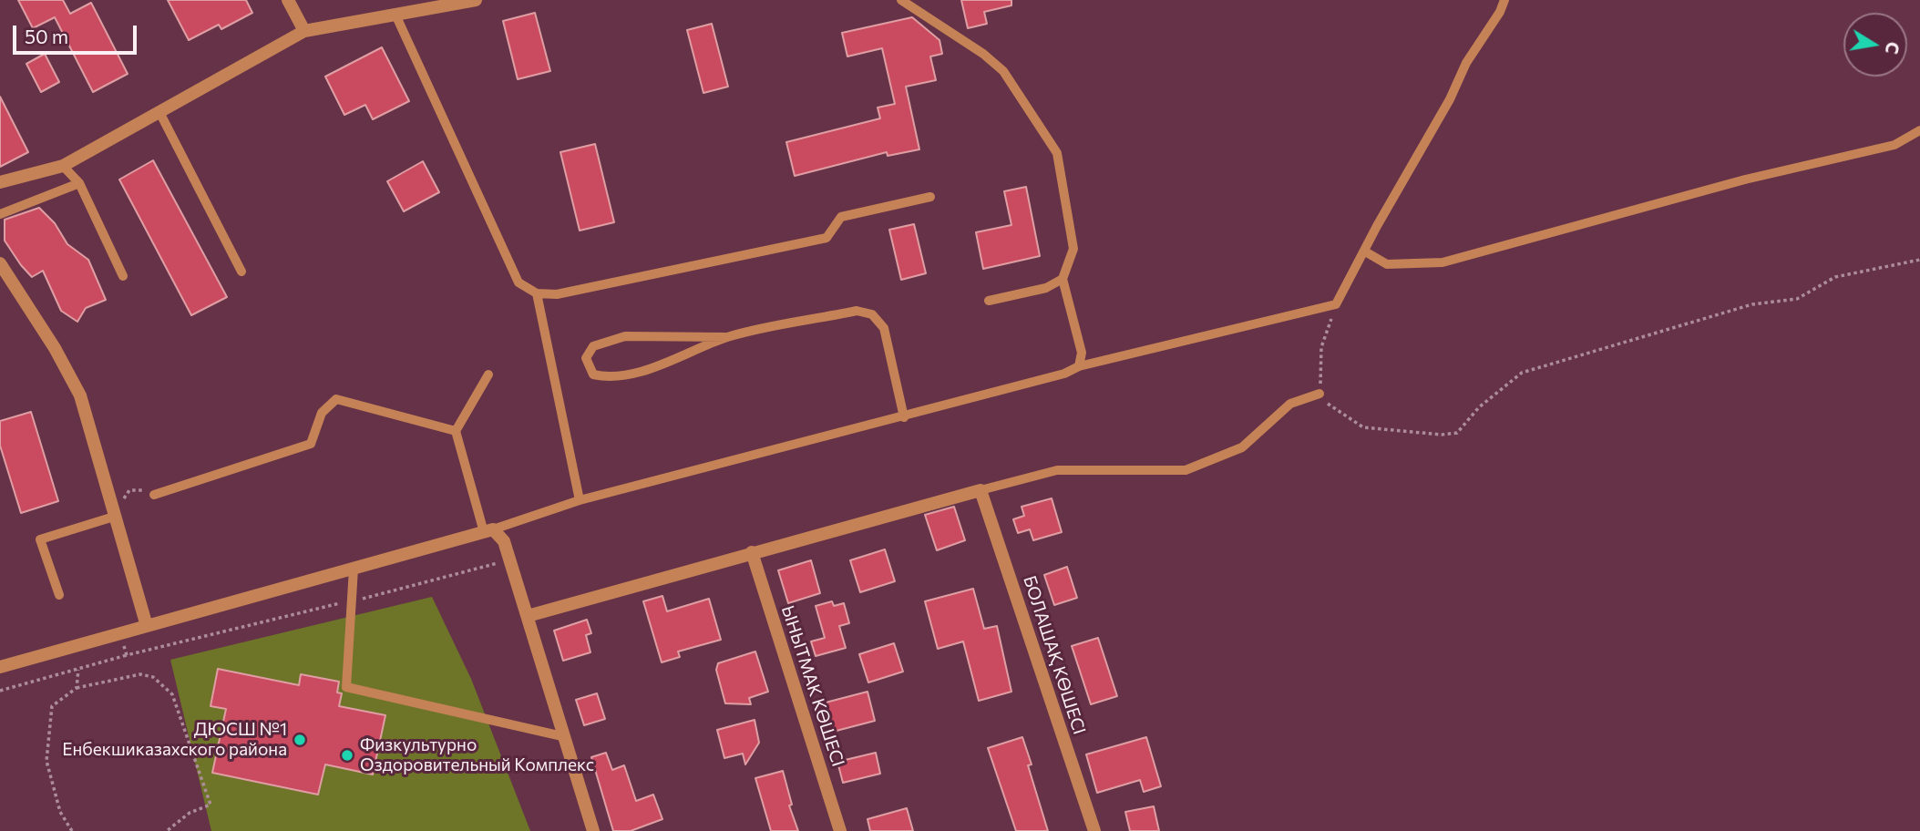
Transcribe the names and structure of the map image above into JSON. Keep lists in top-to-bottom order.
{
  "streets": {
    "street": ["БОЛАШАҚ КӨШЕСІ", "ЫНЫТМАК КӨШЕСІ"]
  },
  "places": ["ДЮСШ №1 Енбекшиказахского района", "Физкультурно Оздоровительный Комплекс"],
  "scale_bar": "50 m",
  "north": "right"
}
